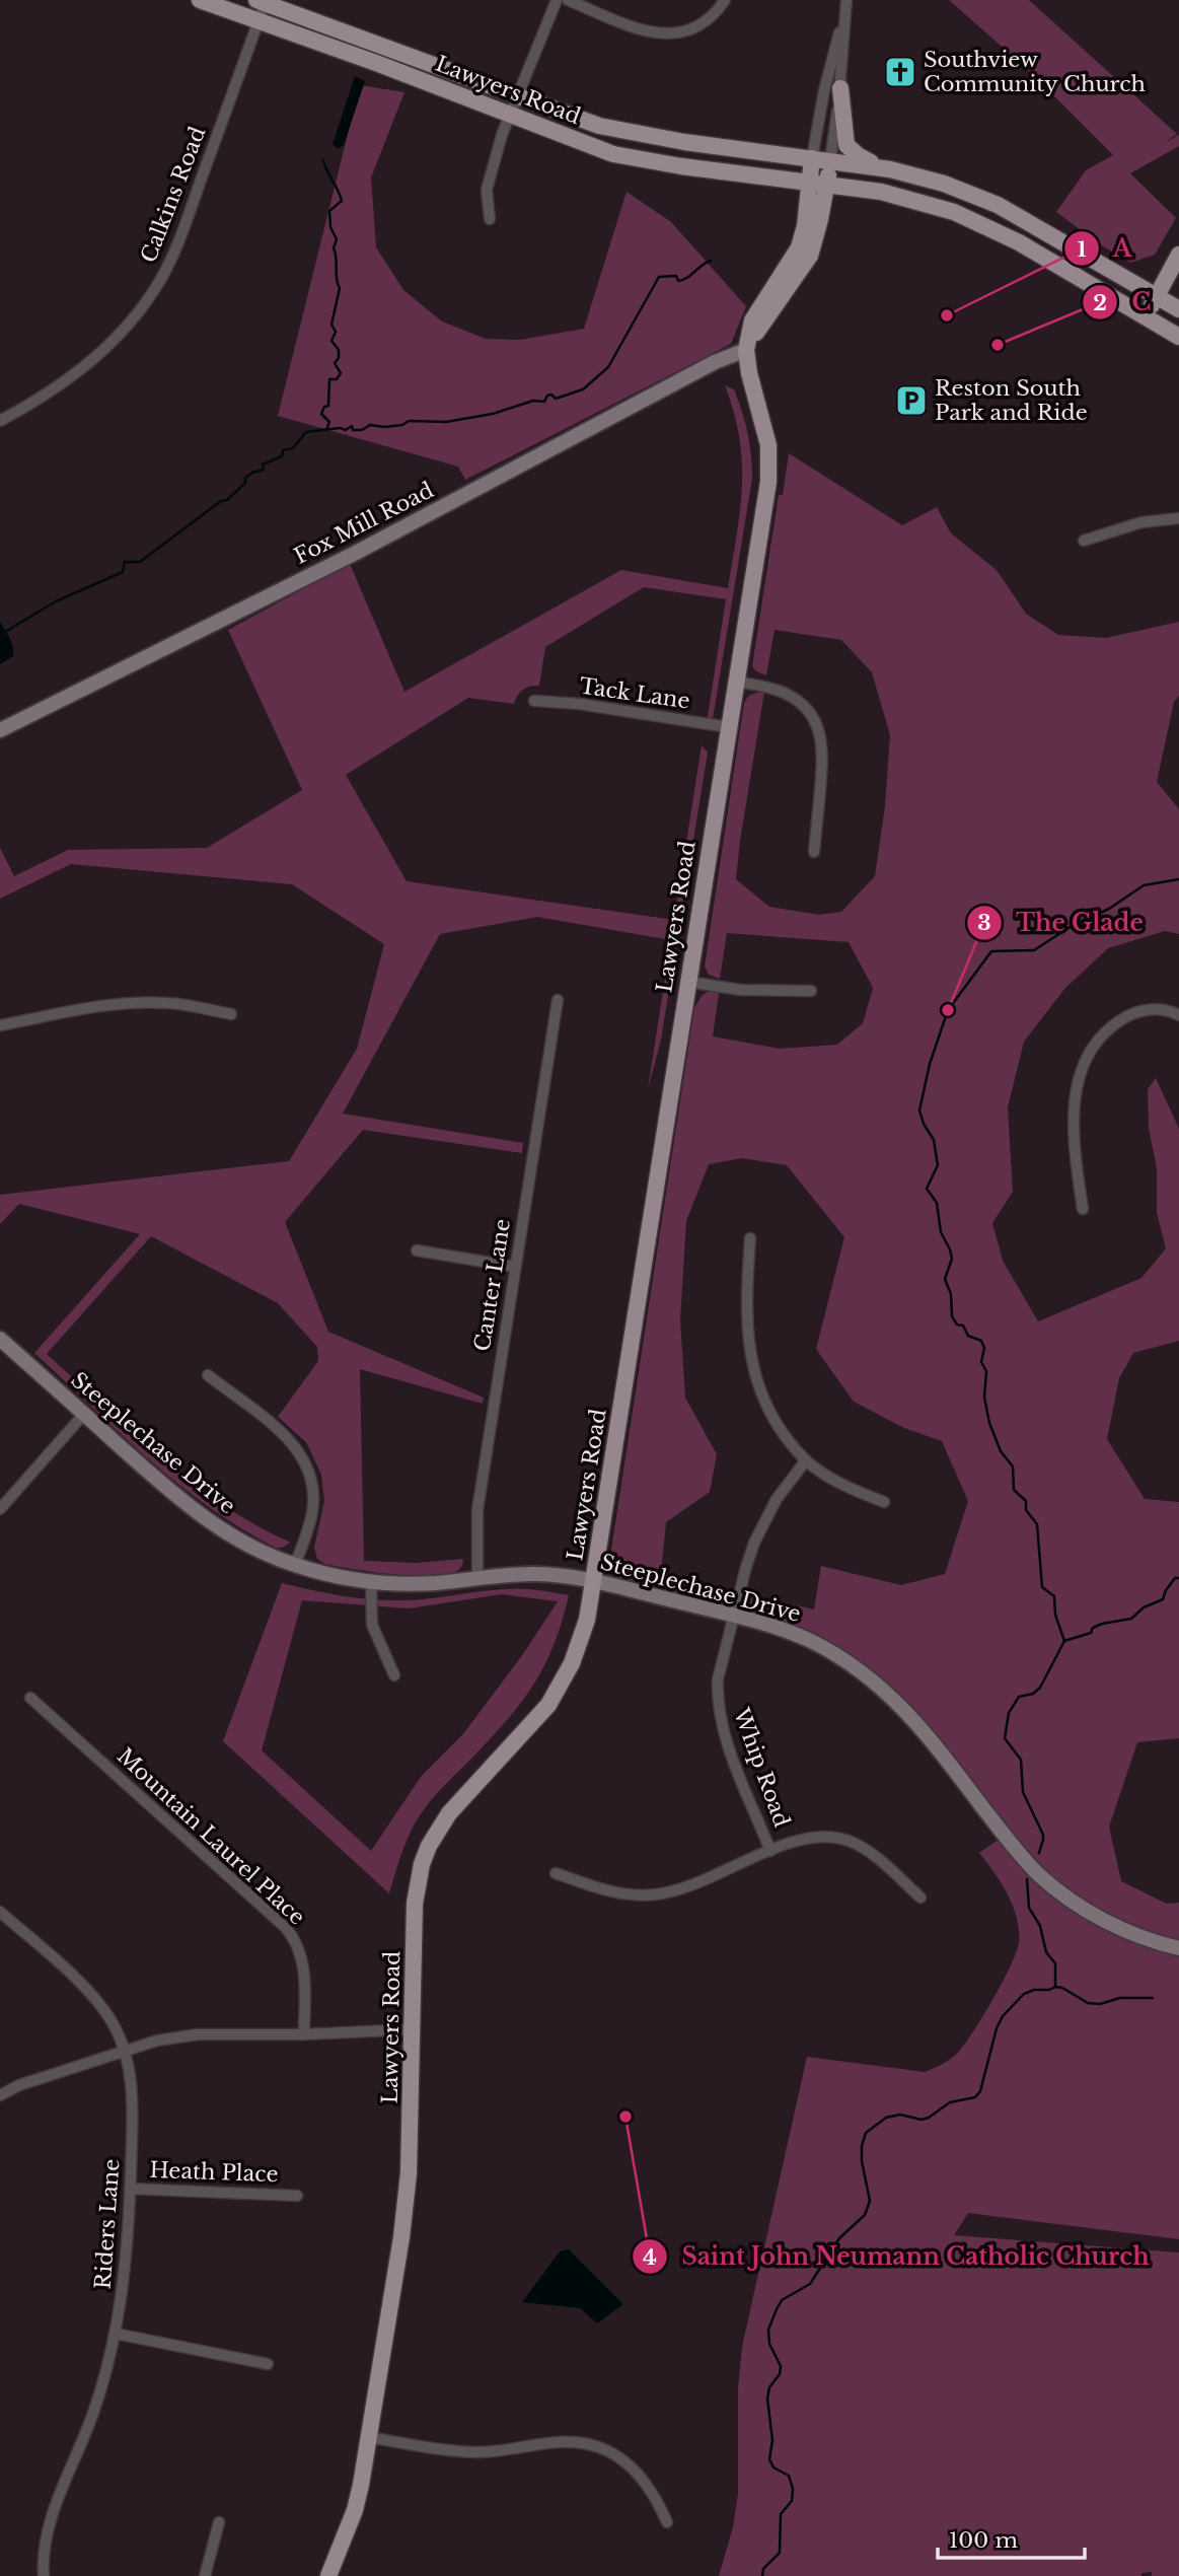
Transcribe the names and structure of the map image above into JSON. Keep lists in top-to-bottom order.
{
  "streets": {
    "main road": ["Lawyers Road"],
    "street": [
      "Calkins Road",
      "Fox Mill Road",
      "Tack Lane",
      "Canter Lane",
      "Steeplechase Drive",
      "Whip Road",
      "Mountain Laurel Place",
      "Heath Place",
      "Riders Lane"
    ]
  },
  "crossings": [
    ["Lawyers Road", "Calkins Road"],
    ["Lawyers Road", "Fox Mill Road"],
    ["Lawyers Road", "Tack Lane"],
    ["Lawyers Road", "Steeplechase Drive"],
    ["Canter Lane", "Steeplechase Drive"],
    ["Steeplechase Drive", "Whip Road"],
    ["Heath Place", "Riders Lane"]
  ],
  "places": {
    "church": ["Southview Community Church"],
    "other": [
      "A",
      "C",
      "The Glade",
      "Saint John Neumann Catholic Church"
    ],
    "parking": ["Reston South Park and Ride"]
  },
  "scale_bar": "100 m"
}
